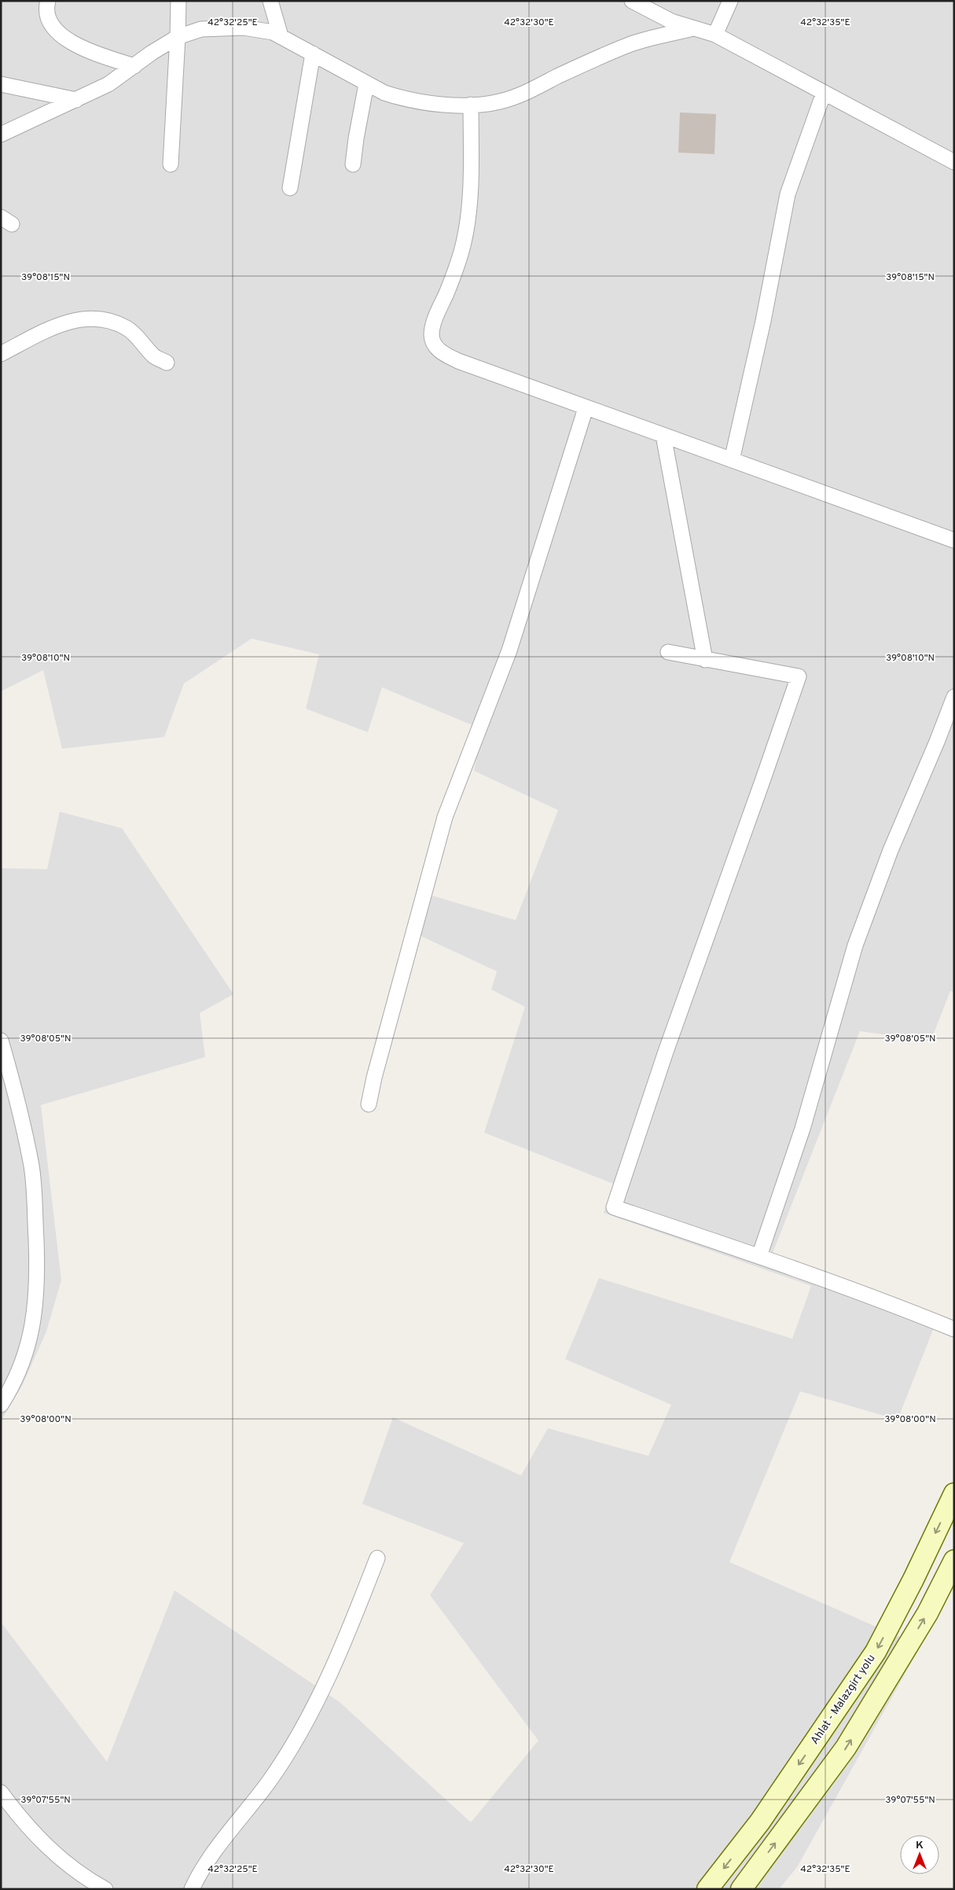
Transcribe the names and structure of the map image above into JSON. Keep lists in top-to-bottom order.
{
  "streets": {
    "main road": ["Ahlat - Malazgirt yolu"]
  },
  "north": "top",
  "coordinates": [
    "42°32'25\"E",
    "42°32'30\"E",
    "42°32'35\"E",
    "39°08'15\"N",
    "39°08'10\"N",
    "39°08'05\"N",
    "39°08'00\"N",
    "39°07'55\"N"
  ]
}
